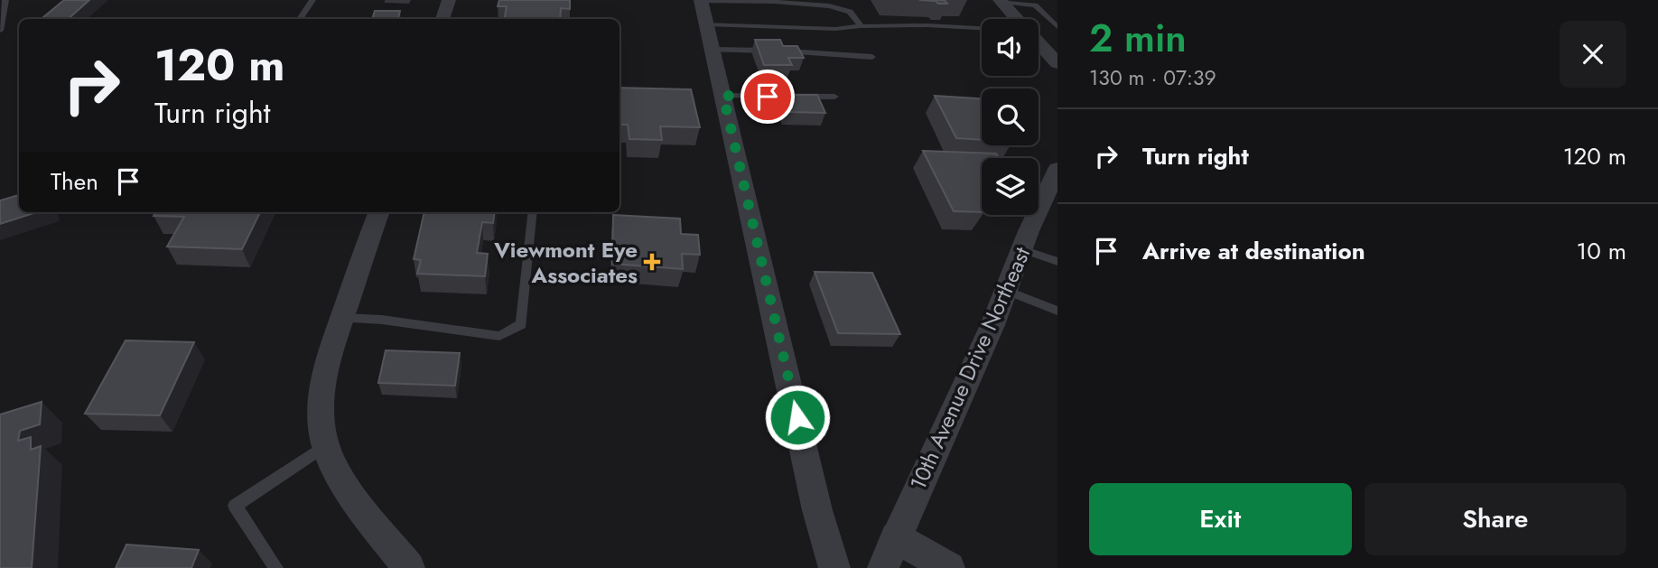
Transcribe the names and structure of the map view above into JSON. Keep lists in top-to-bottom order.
{
  "streets": {
    "street": ["10th Avenue Drive Northeast"]
  },
  "places": {
    "health": ["Viewmont Eye Associates"]
  },
  "page": {
    "heading": ["2 min", "130 m · 07:39"],
    "turn": ["120 m", "Turn right"],
    "list": [
      {
        "name": "Turn right",
        "value": "120 m"
      },
      {
        "name": "Arrive at destination",
        "value": "10 m"
      }
    ],
    "then": "Then",
    "buttons": ["Exit", "Share"]
  }
}
